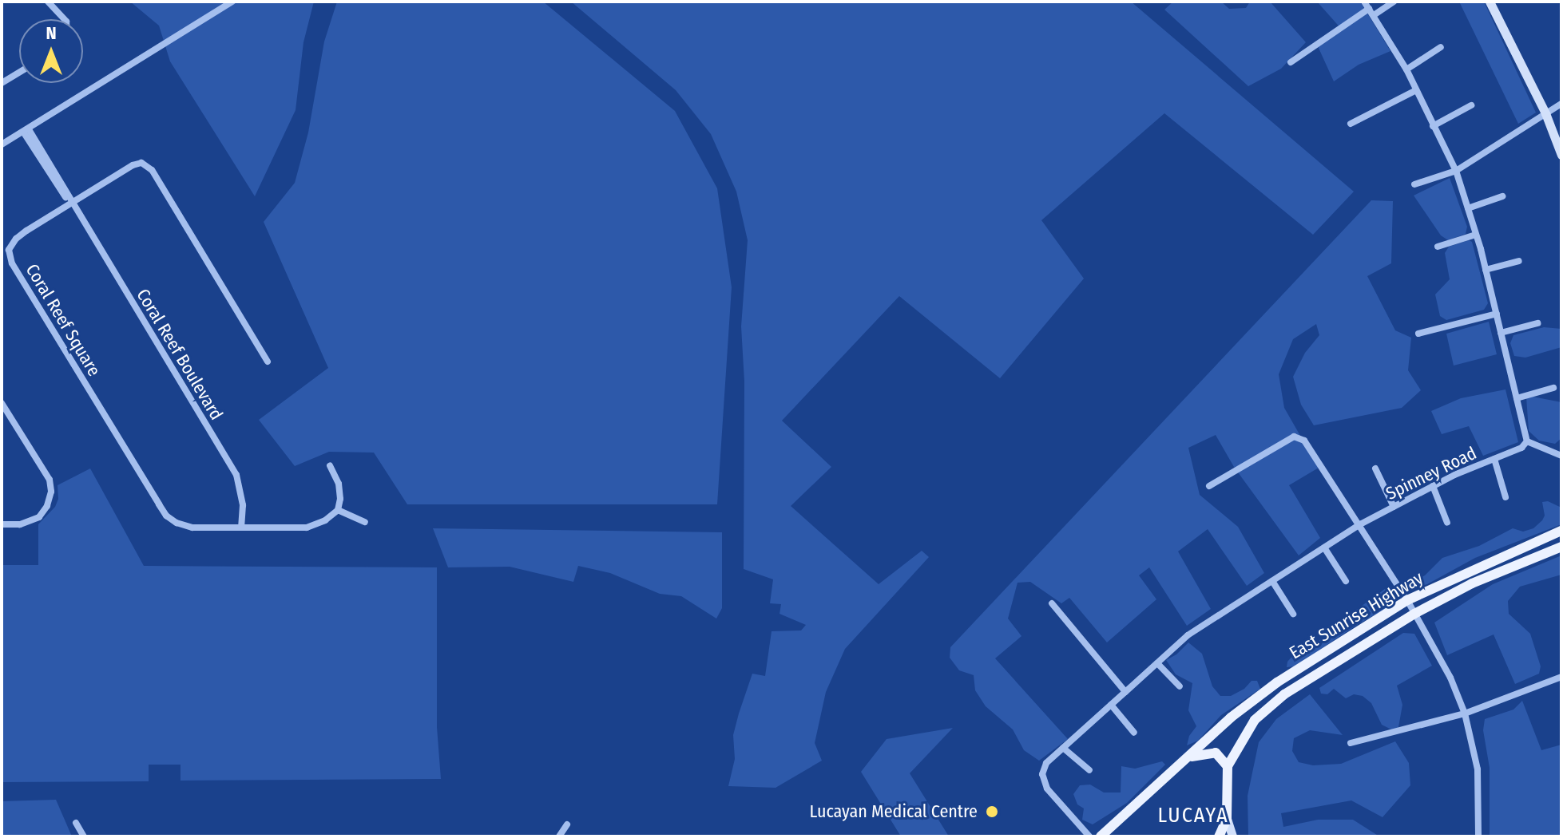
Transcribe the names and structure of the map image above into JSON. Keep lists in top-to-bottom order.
{
  "streets": {
    "main road": ["East Sunrise Highway"],
    "street": ["Coral Reef Square", "Coral Reef Boulevard", "Spinney Road"]
  },
  "crossings": [
    ["Coral Reef Square", "Coral Reef Boulevard"]
  ],
  "districts": ["LUCAYA"],
  "places": ["Lucayan Medical Centre"],
  "north": "top"
}
